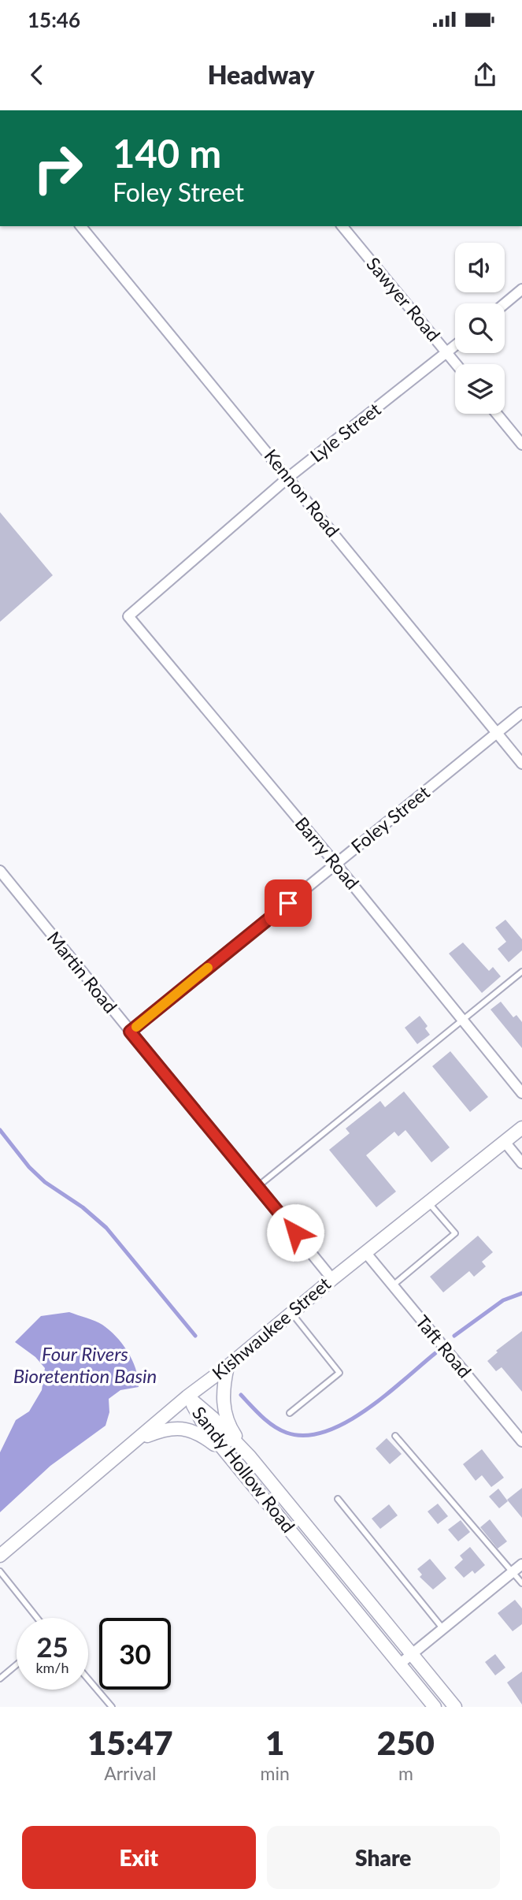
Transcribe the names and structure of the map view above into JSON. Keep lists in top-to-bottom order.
{
  "streets": {
    "street": [
      "Sawyer Road",
      "Lyle Street",
      "Kennon Road",
      "Foley Street",
      "Barry Road",
      "Martin Road",
      "Kishwaukee Street",
      "Taft Road",
      "Sandy Hollow Road"
    ]
  },
  "crossings": [
    ["Sawyer Road", "Lyle Street"],
    ["Lyle Street", "Kennon Road"],
    ["Lyle Street", "Barry Road"],
    ["Kennon Road", "Foley Street"],
    ["Foley Street", "Barry Road"],
    ["Foley Street", "Martin Road"],
    ["Martin Road", "Kishwaukee Street"],
    ["Kishwaukee Street", "Taft Road"],
    ["Kishwaukee Street", "Sandy Hollow Road"]
  ],
  "water": ["Four Rivers Bioretention Basin"],
  "page": {
    "status": "15:46",
    "header": "Headway",
    "turn": ["140 m", "Foley Street"],
    "speed": "25 km/h",
    "limit": "30",
    "eta": [
      "15:47",
      "Arrival",
      "1",
      "min",
      "250",
      "m"
    ],
    "buttons": ["Exit", "Share"]
  }
}
